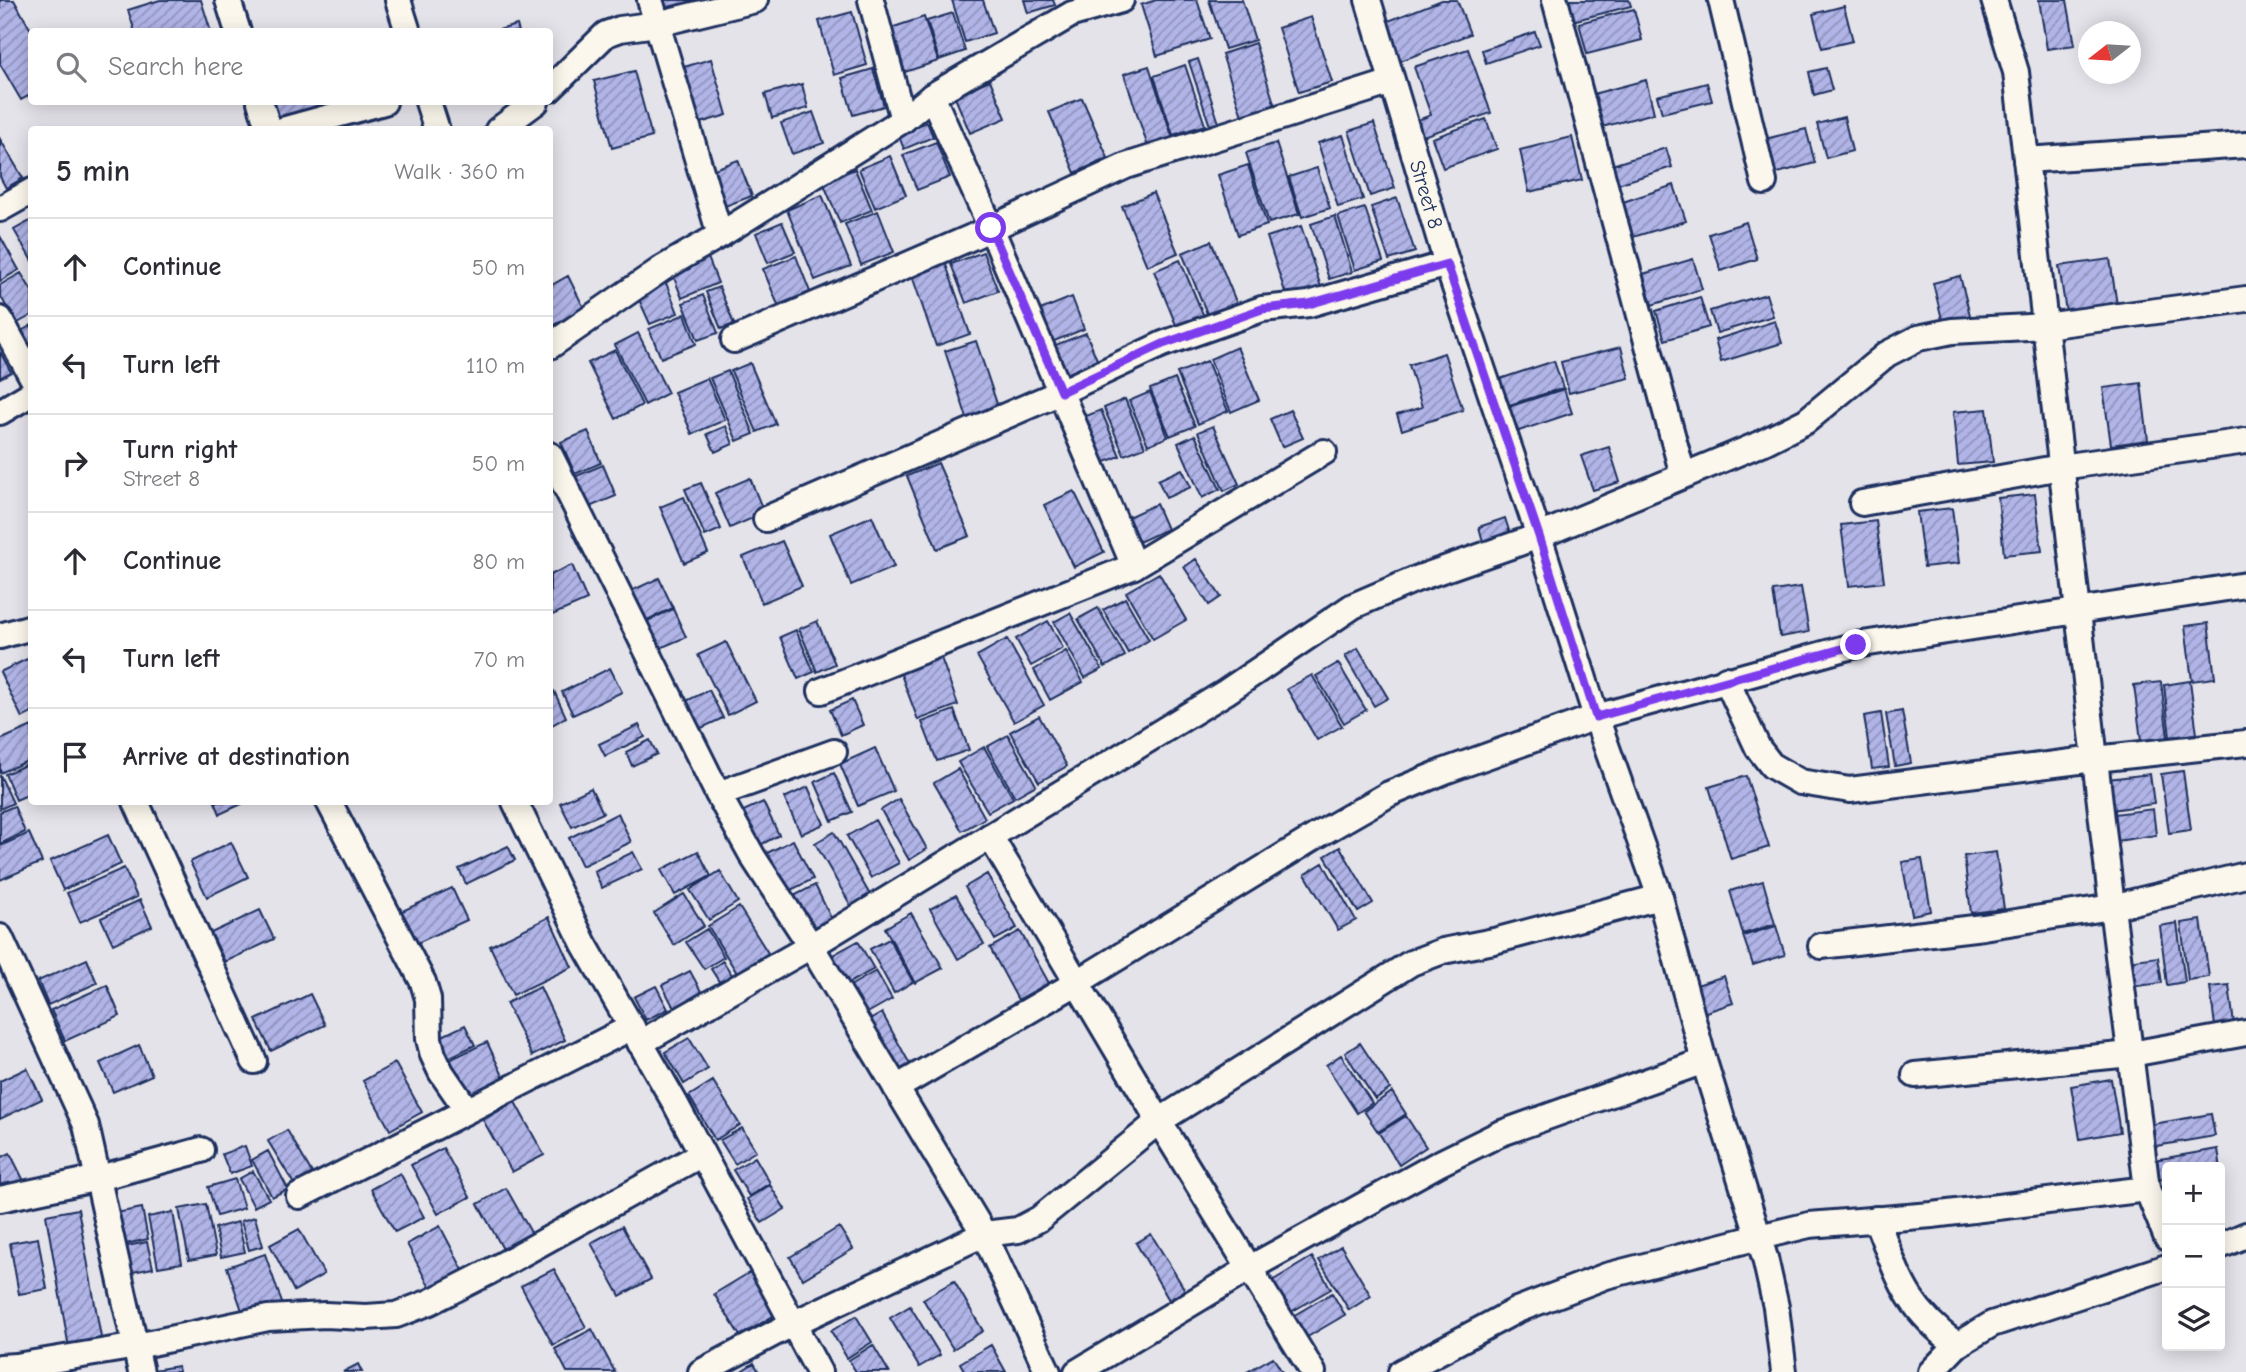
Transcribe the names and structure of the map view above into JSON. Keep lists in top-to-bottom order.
{
  "streets": {
    "street": ["Street 8"]
  },
  "north": "left",
  "page": {
    "search": "Search here",
    "heading": ["5 min", "Walk · 360 m"],
    "list": [
      ["Continue", "50 m"],
      ["Turn left", "110 m"],
      ["Turn right", "Street 8", "50 m"],
      ["Continue", "80 m"],
      ["Turn left", "70 m"],
      "Arrive at destination"
    ],
    "map_buttons": ["+", "−"]
  }
}
